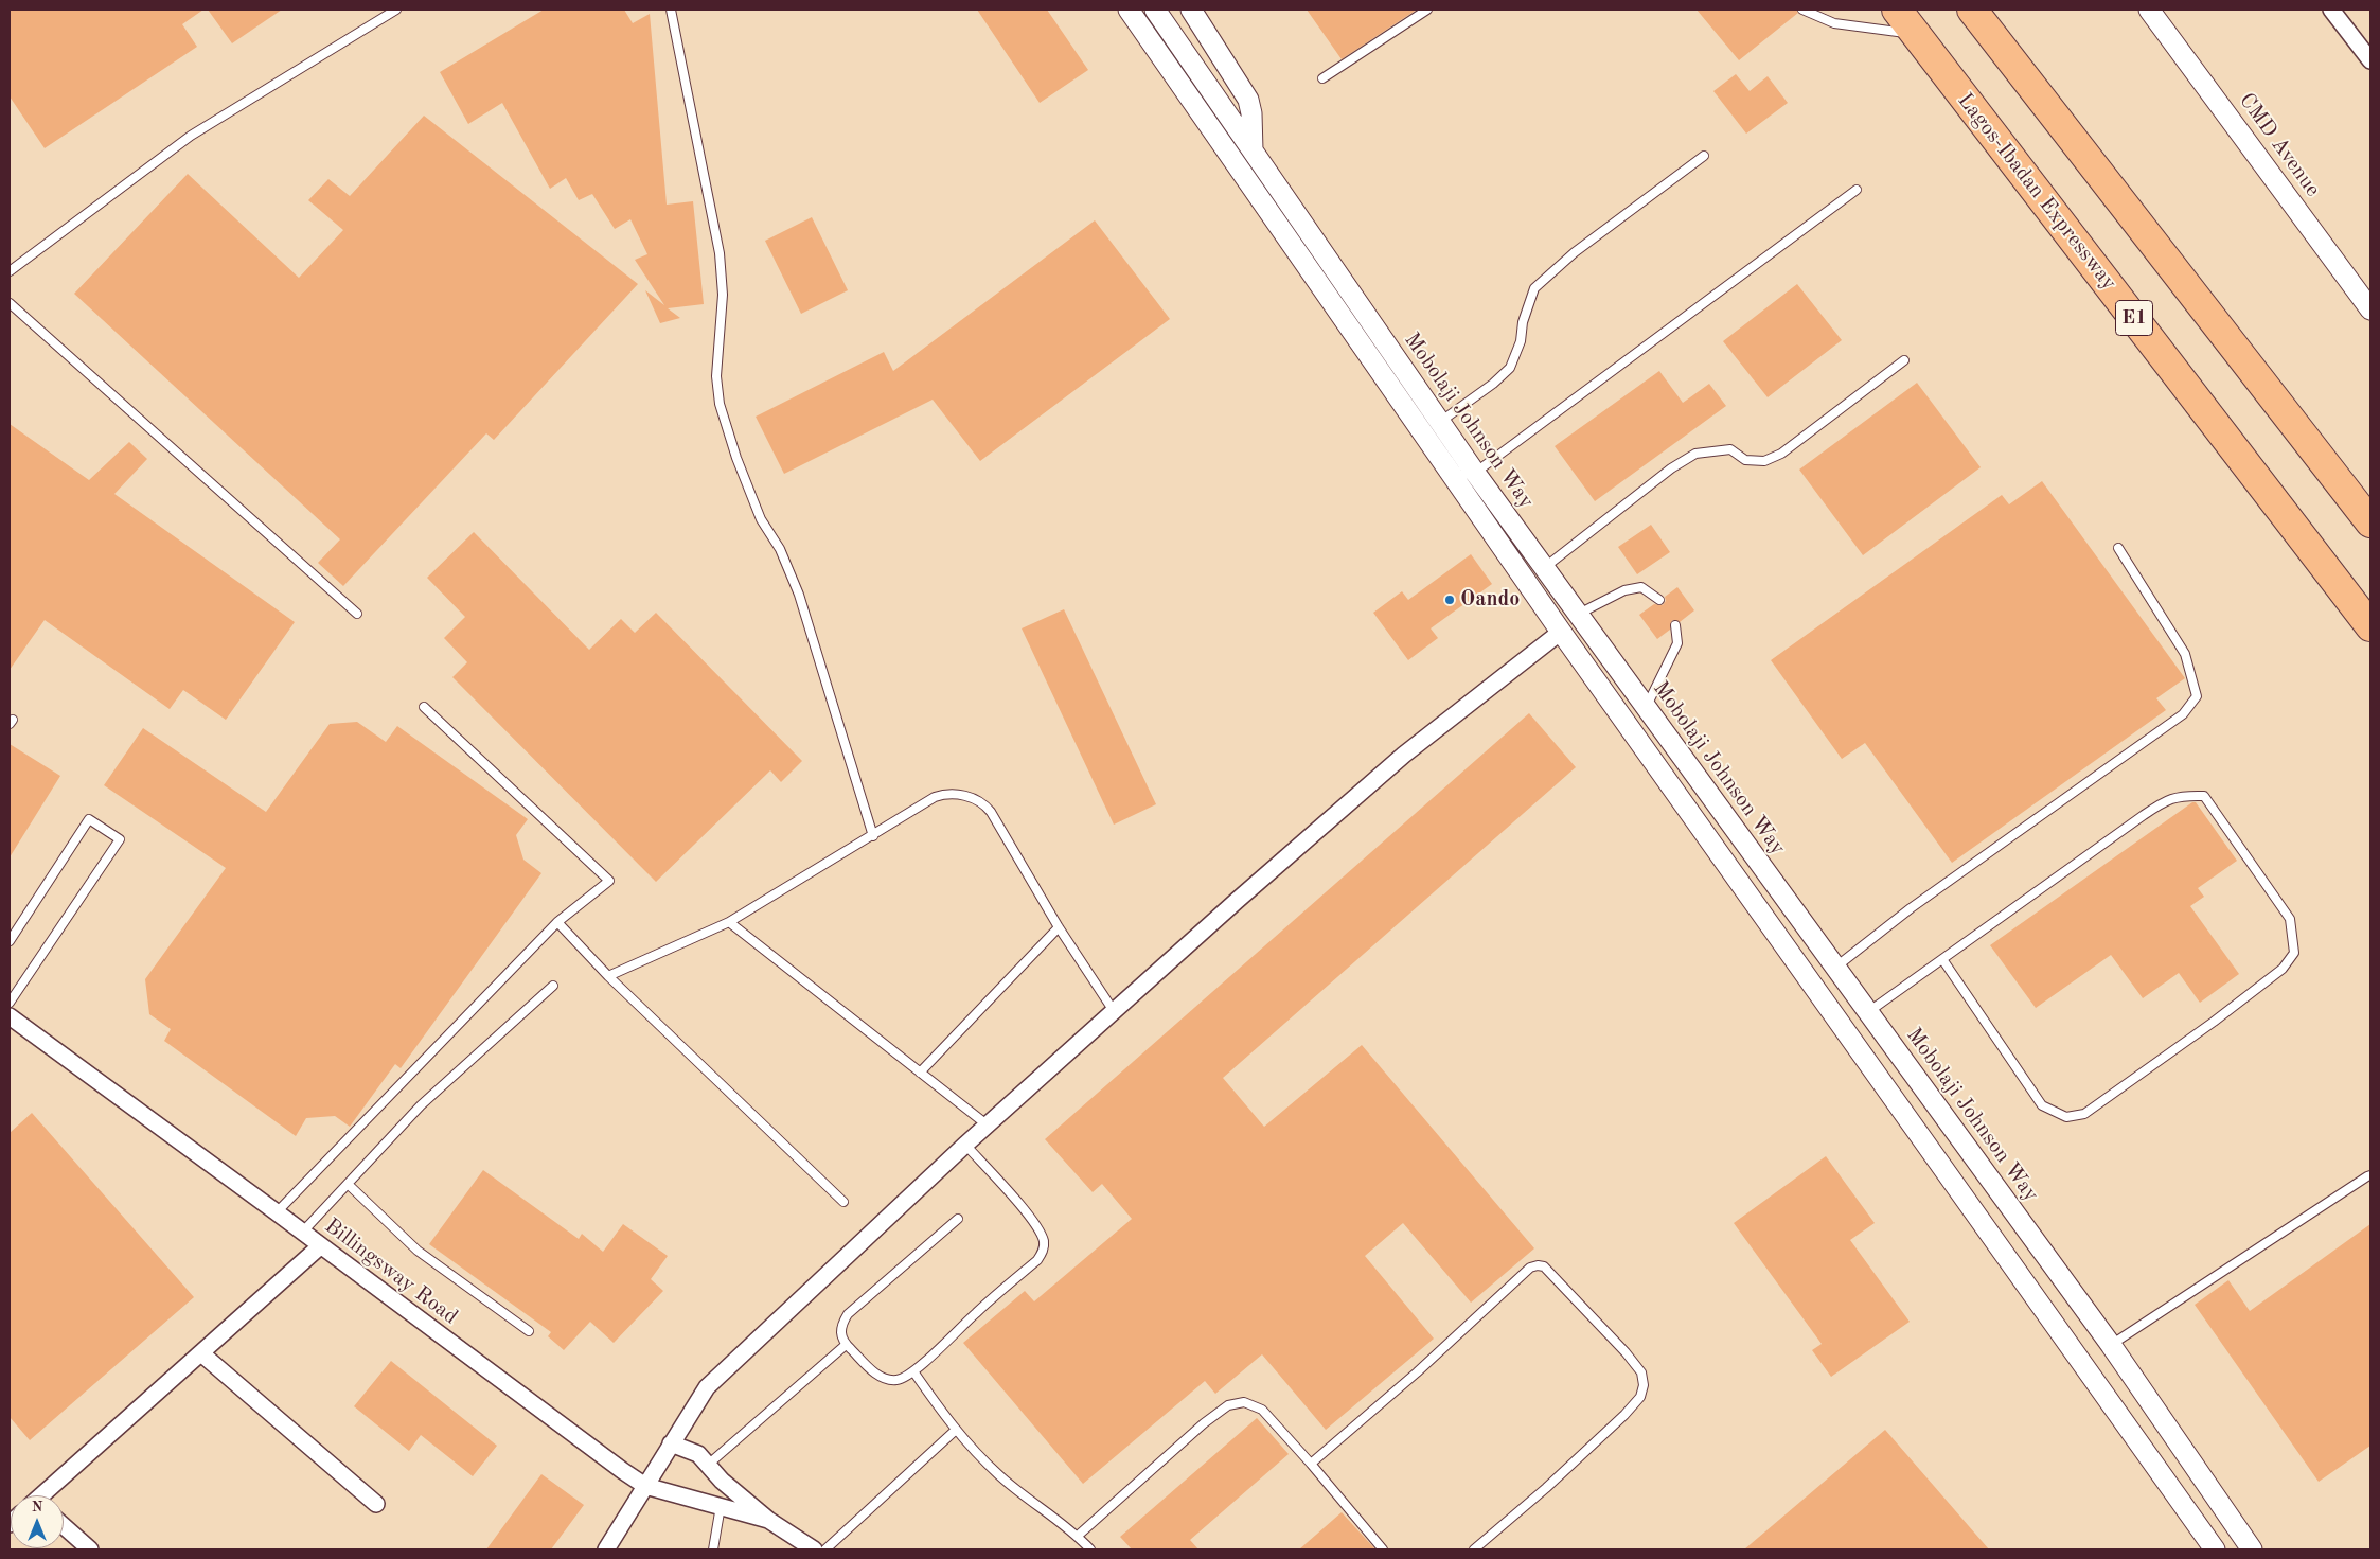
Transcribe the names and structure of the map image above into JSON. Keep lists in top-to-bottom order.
{
  "streets": {
    "highway": ["Lagos-Ibadan Expressway", "E1"],
    "street": ["CMD Avenue", "Mobolaji Johnson Way", "Billingsway Road"]
  },
  "places": ["Oando"],
  "north": "top"
}
